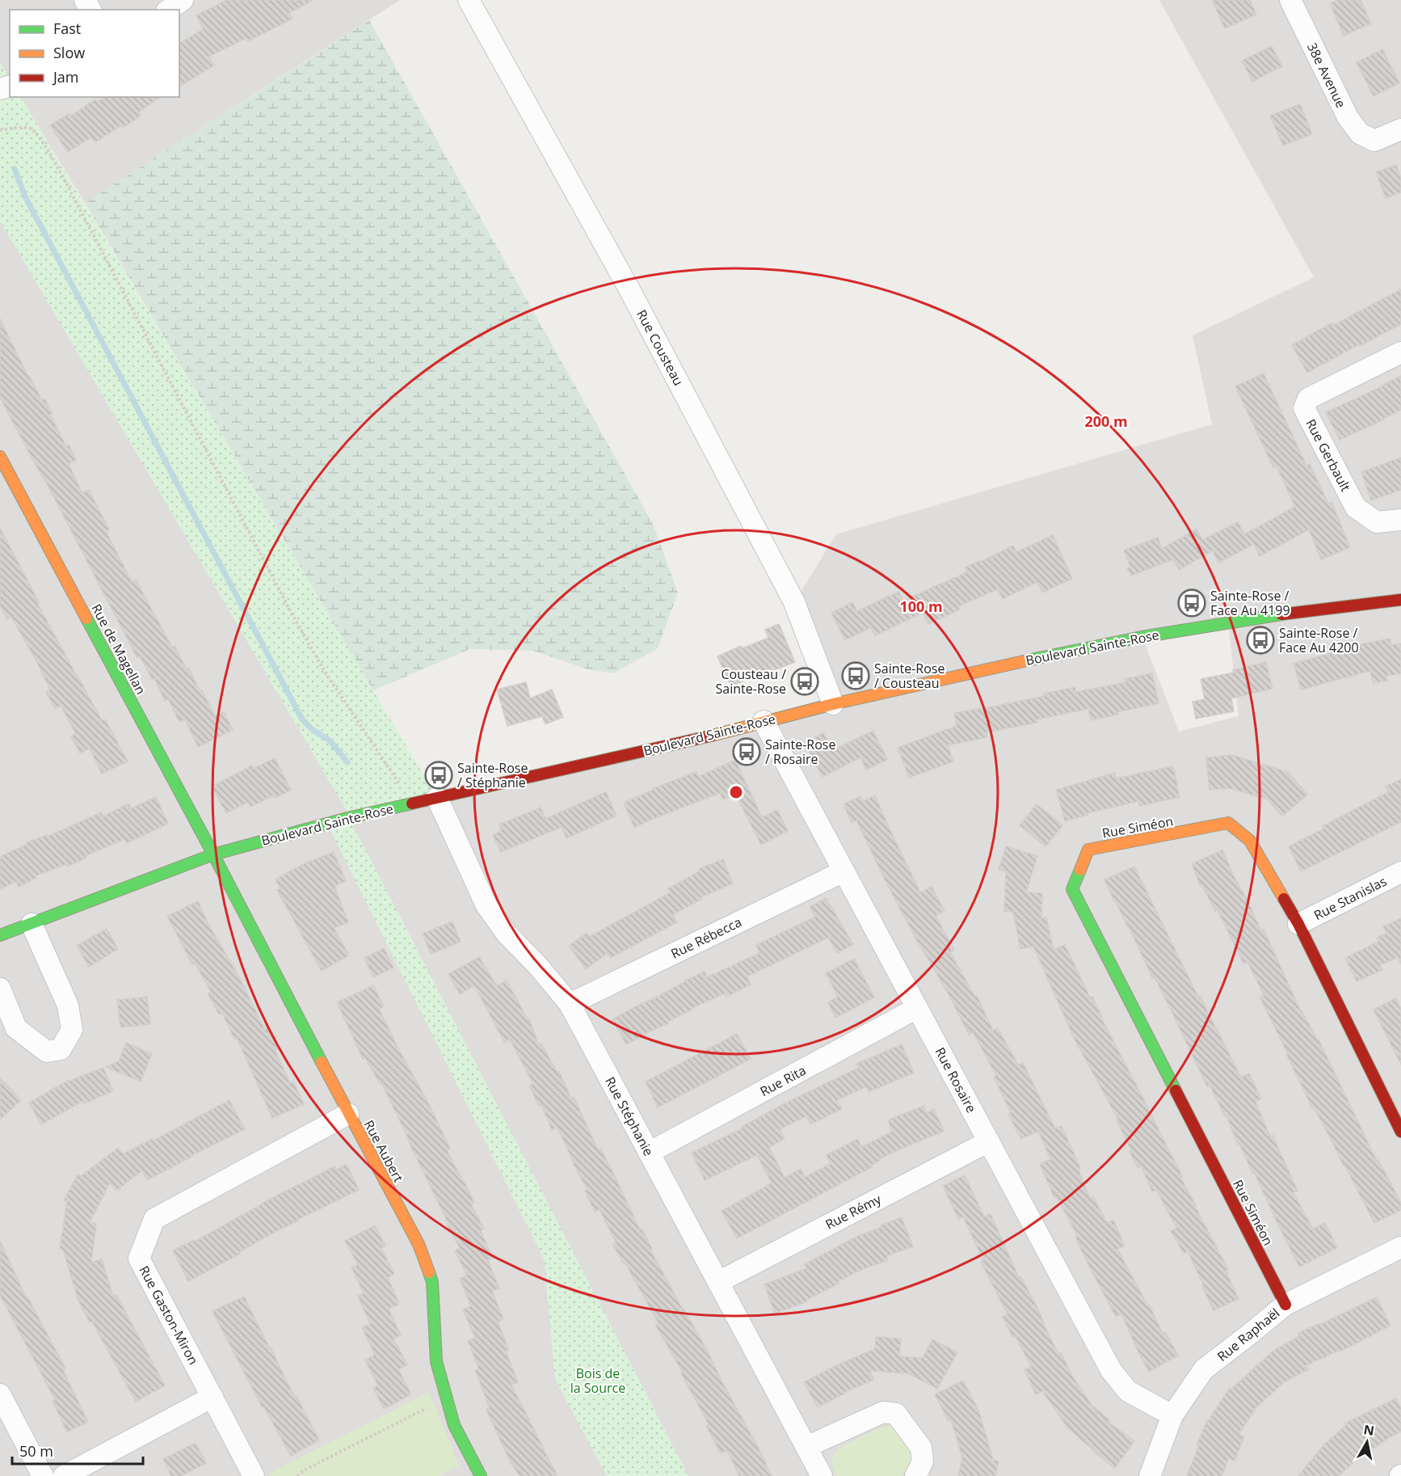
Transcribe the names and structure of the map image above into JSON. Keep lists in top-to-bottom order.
{
  "streets": {
    "street": [
      "38e Avenue",
      "Rue Cousteau",
      "Rue Gerbault",
      "Boulevard Sainte-Rose",
      "Rue de Magellan",
      "Rue Siméon",
      "Rue Stanislas",
      "Rue Rébecca",
      "Rue Rosaire",
      "Rue Rita",
      "Rue Stéphanie",
      "Rue Aubert",
      "Rue Rémy",
      "Rue Gaston-Miron",
      "Rue Raphaël"
    ]
  },
  "crossings": [
    ["Rue Cousteau", "Boulevard Sainte-Rose"],
    ["Boulevard Sainte-Rose", "Rue de Magellan"],
    ["Boulevard Sainte-Rose", "Rue Rosaire"],
    ["Boulevard Sainte-Rose", "Rue Stéphanie"],
    ["Boulevard Sainte-Rose", "Rue Aubert"],
    ["Rue de Magellan", "Rue Aubert"],
    ["Rue Siméon", "Rue Stanislas"],
    ["Rue Siméon", "Rue Raphaël"],
    ["Rue Rébecca", "Rue Rosaire"],
    ["Rue Rébecca", "Rue Stéphanie"],
    ["Rue Rosaire", "Rue Rita"],
    ["Rue Rosaire", "Rue Rémy"],
    ["Rue Rosaire", "Rue Raphaël"],
    ["Rue Rita", "Rue Stéphanie"],
    ["Rue Stéphanie", "Rue Rémy"],
    ["Rue Aubert", "Rue Gaston-Miron"]
  ],
  "parks": ["Bois de la Source"],
  "places": {
    "bus stop": [
      "Sainte-Rose / Face Au 4199",
      "Sainte-Rose / Face Au 4200",
      "Sainte-Rose / Cousteau",
      "Cousteau / Sainte-Rose",
      "Sainte-Rose / Rosaire",
      "Sainte-Rose / Stéphanie"
    ]
  },
  "legend": ["Fast", "Slow", "Jam"],
  "scale_bar": "50 m",
  "north": "top",
  "rings": ["200 m", "100 m"]
}
